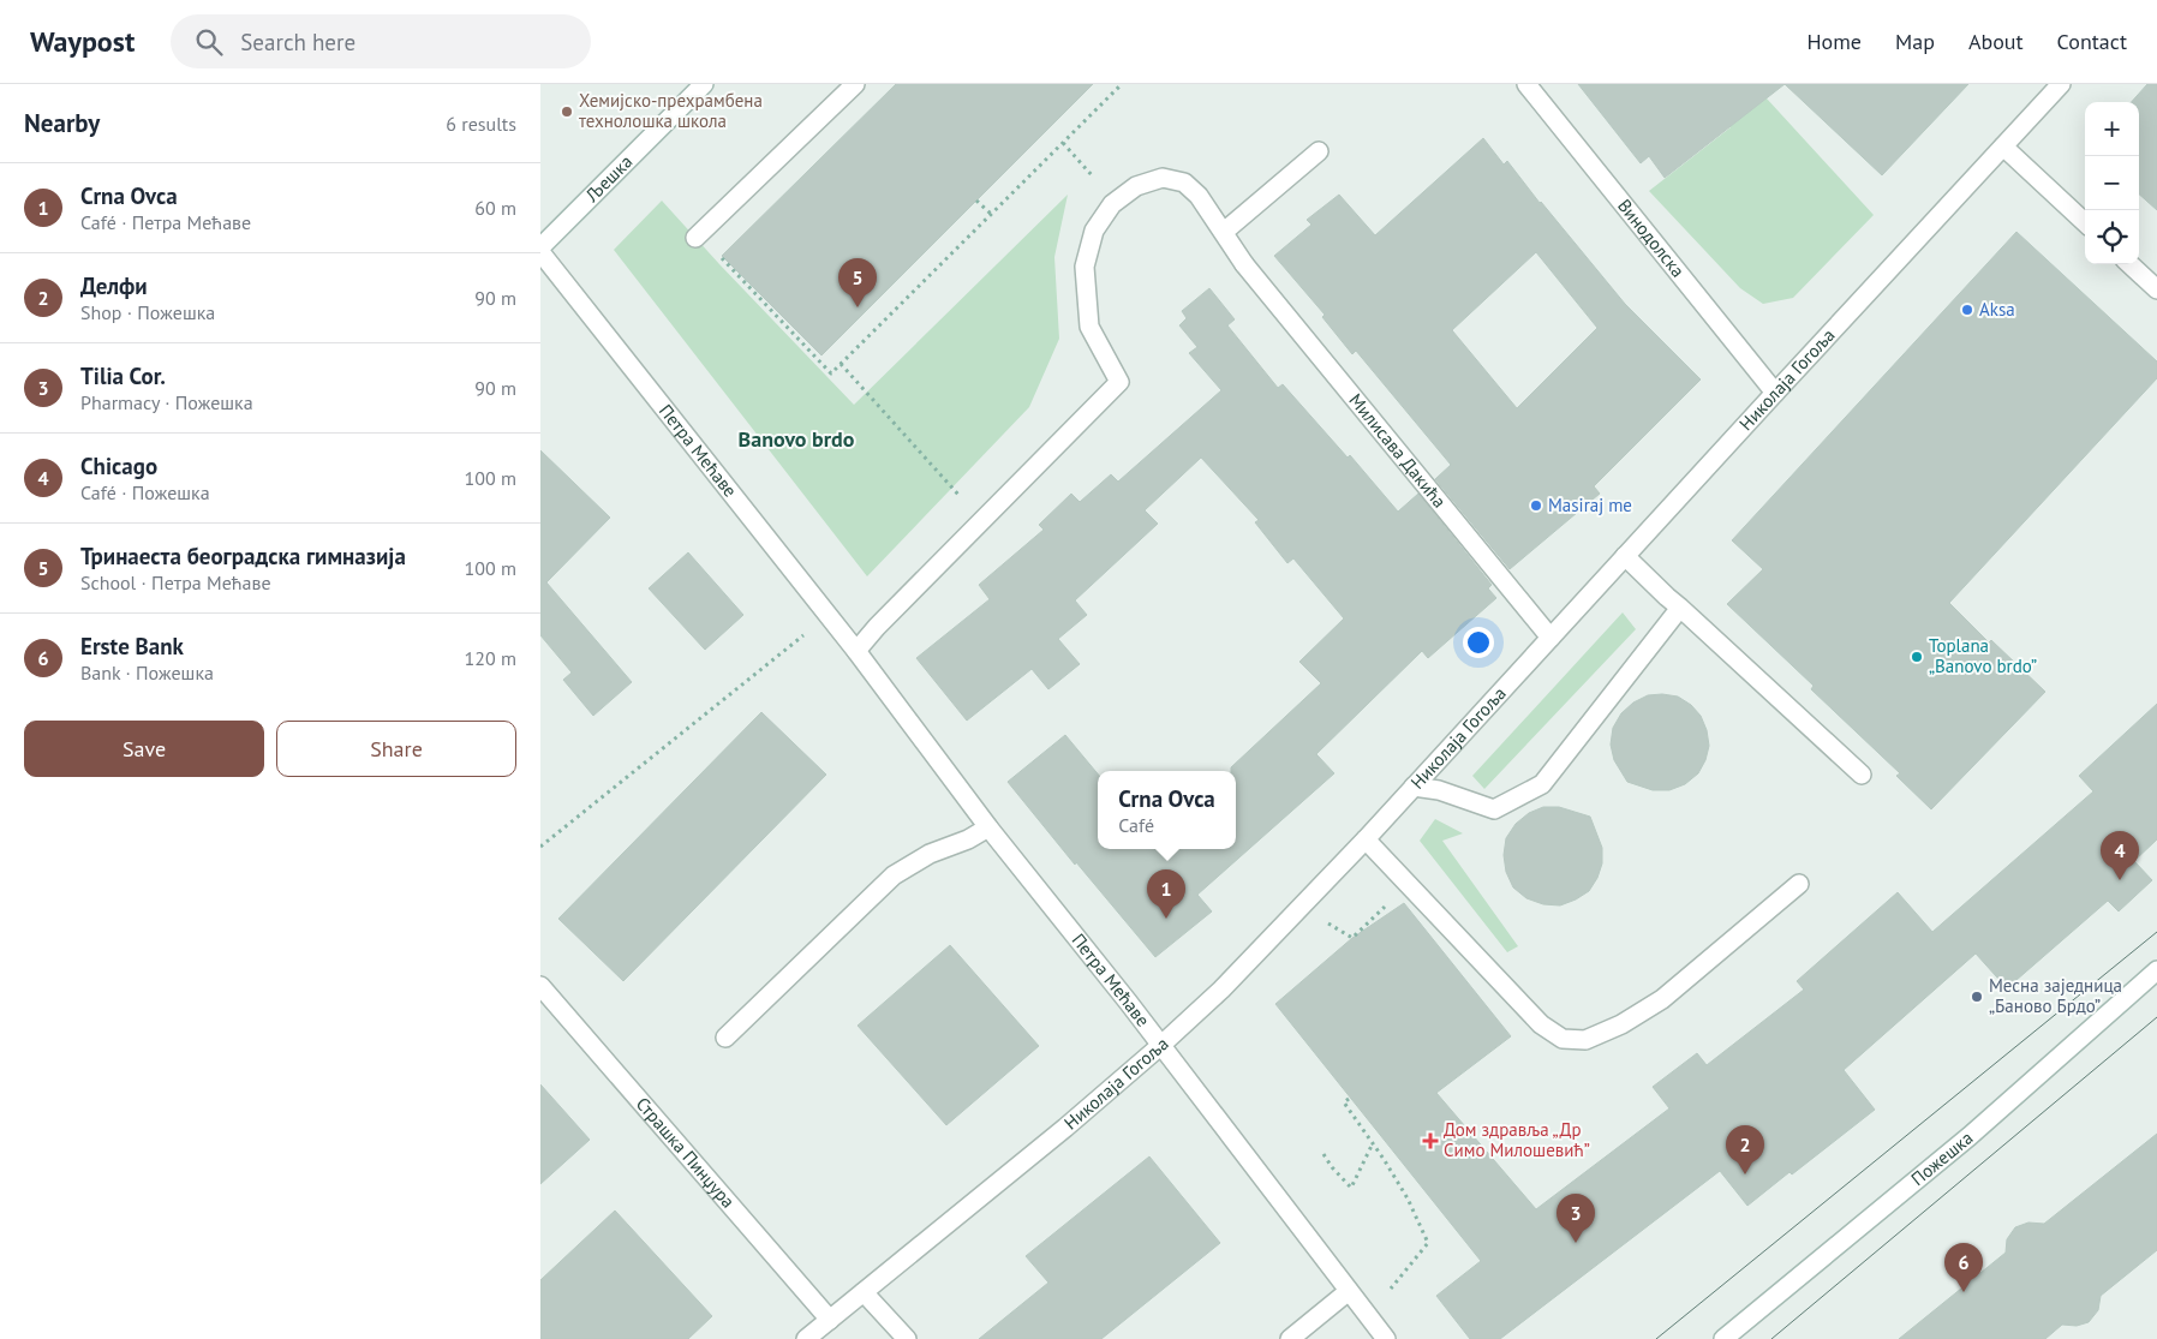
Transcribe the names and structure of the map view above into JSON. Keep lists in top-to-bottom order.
{
  "streets": {
    "street": [
      "Љешка",
      "Винодолска",
      "Николаја Гогоља",
      "Милисава Дакића",
      "Петра Мећаве",
      "Страшка Пинџура",
      "Пожешка"
    ]
  },
  "crossings": [
    ["Винодолска", "Николаја Гогоља"],
    ["Николаја Гогоља", "Милисава Дакића"],
    ["Николаја Гогоља", "Петра Мећаве"],
    ["Николаја Гогоља", "Страшка Пинџура"]
  ],
  "districts": ["Banovo brdo"],
  "places": {
    "other": [
      "Хемијско-прехрамбена технолошка школа",
      "Aksa",
      "Masiraj me",
      "Toplana „Banovo brdo”",
      "Месна заједница „Баново Брдо”"
    ],
    "health": ["Дом здравља „Др Симо Милошевић”"]
  },
  "page": {
    "header": "Waypost",
    "search": "Search here",
    "nav": [
      "Home",
      "Map",
      "About",
      "Contact"
    ],
    "heading": ["Nearby", "6 results"],
    "map_buttons": ["+", "−"],
    "list": [
      {
        "mark": "1",
        "name": "Crna Ovca",
        "note": "Café · Петра Мећаве",
        "value": "60 m"
      },
      {
        "mark": "2",
        "name": "Делфи",
        "note": "Shop · Пожешка",
        "value": "90 m"
      },
      {
        "mark": "3",
        "name": "Tilia Cor.",
        "note": "Pharmacy · Пожешка",
        "value": "90 m"
      },
      {
        "mark": "4",
        "name": "Chicago",
        "note": "Café · Пожешка",
        "value": "100 m"
      },
      {
        "mark": "5",
        "name": "Тринаеста београдска гимназија",
        "note": "School · Петра Мећаве",
        "value": "100 m"
      },
      {
        "mark": "6",
        "name": "Erste Bank",
        "note": "Bank · Пожешка",
        "value": "120 m"
      }
    ],
    "pins": [
      "5",
      "4",
      "1",
      "2",
      "3",
      "6"
    ],
    "buttons": ["Save", "Share"],
    "popup": ["Crna Ovca", "Café"]
  }
}
